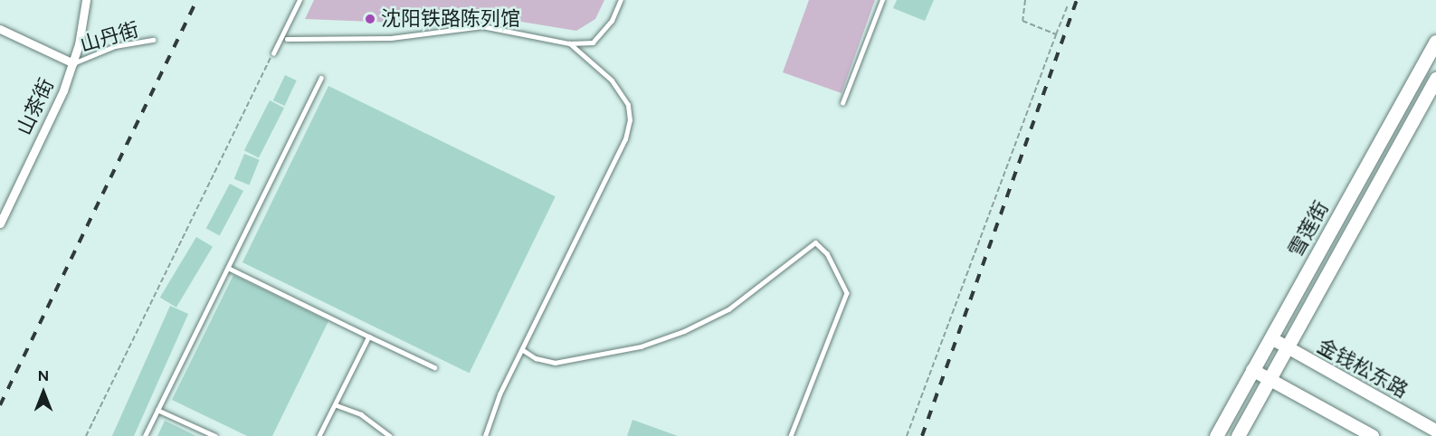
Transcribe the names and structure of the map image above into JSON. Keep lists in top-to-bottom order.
{
  "streets": {
    "main road": ["雪莲街", "金钱松东路"],
    "street": ["山茶街"],
    "lane": ["山丹街"]
  },
  "crossings": [
    ["山丹街", "山茶街"],
    ["雪莲街", "金钱松东路"]
  ],
  "places": ["沈阳铁路陈列馆"],
  "north": "top"
}
